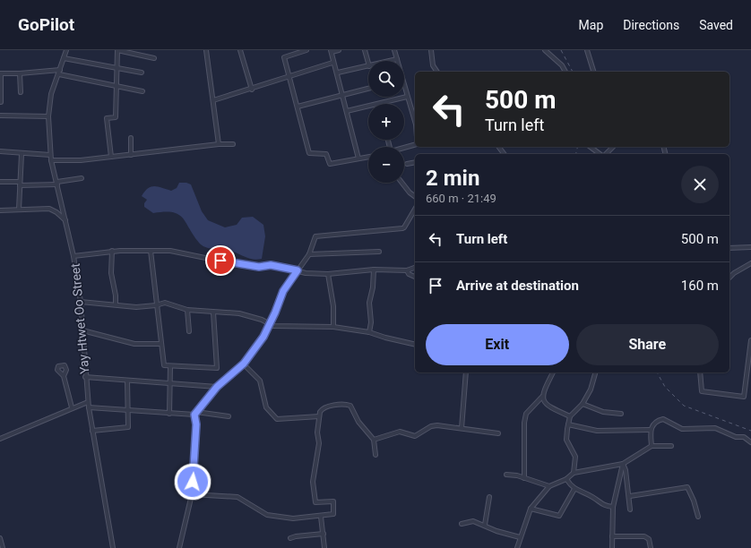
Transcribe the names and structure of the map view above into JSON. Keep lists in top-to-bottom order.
{
  "streets": {
    "street": ["Yay Htwet Oo Street"]
  },
  "page": {
    "header": "GoPilot",
    "nav": ["Map", "Directions", "Saved"],
    "map_buttons": ["+", "−"],
    "turn": ["500 m", "Turn left"],
    "heading": ["2 min", "660 m · 21:49"],
    "list": [
      {
        "name": "Turn left",
        "value": "500 m"
      },
      {
        "name": "Arrive at destination",
        "value": "160 m"
      }
    ],
    "buttons": ["Exit", "Share"]
  }
}
